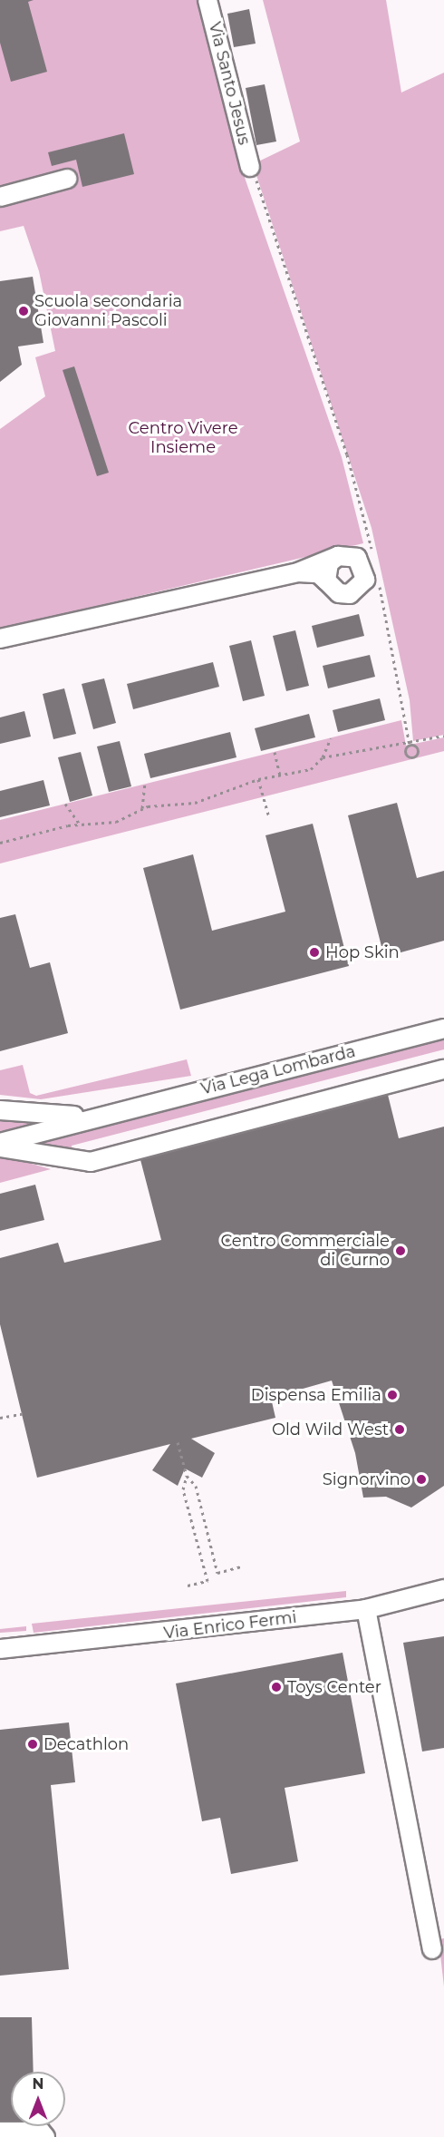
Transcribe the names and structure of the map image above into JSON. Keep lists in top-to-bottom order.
{
  "streets": {
    "street": ["Via Santo Jesus", "Via Lega Lombarda", "Via Enrico Fermi"]
  },
  "parks": ["Centro Vivere Insieme"],
  "places": [
    "Scuola secondaria Giovanni Pascoli",
    "Hop Skin",
    "Centro Commerciale di Curno",
    "Dispensa Emilia",
    "Old Wild West",
    "Signorvino",
    "Toys Center",
    "Decathlon"
  ],
  "north": "top"
}
